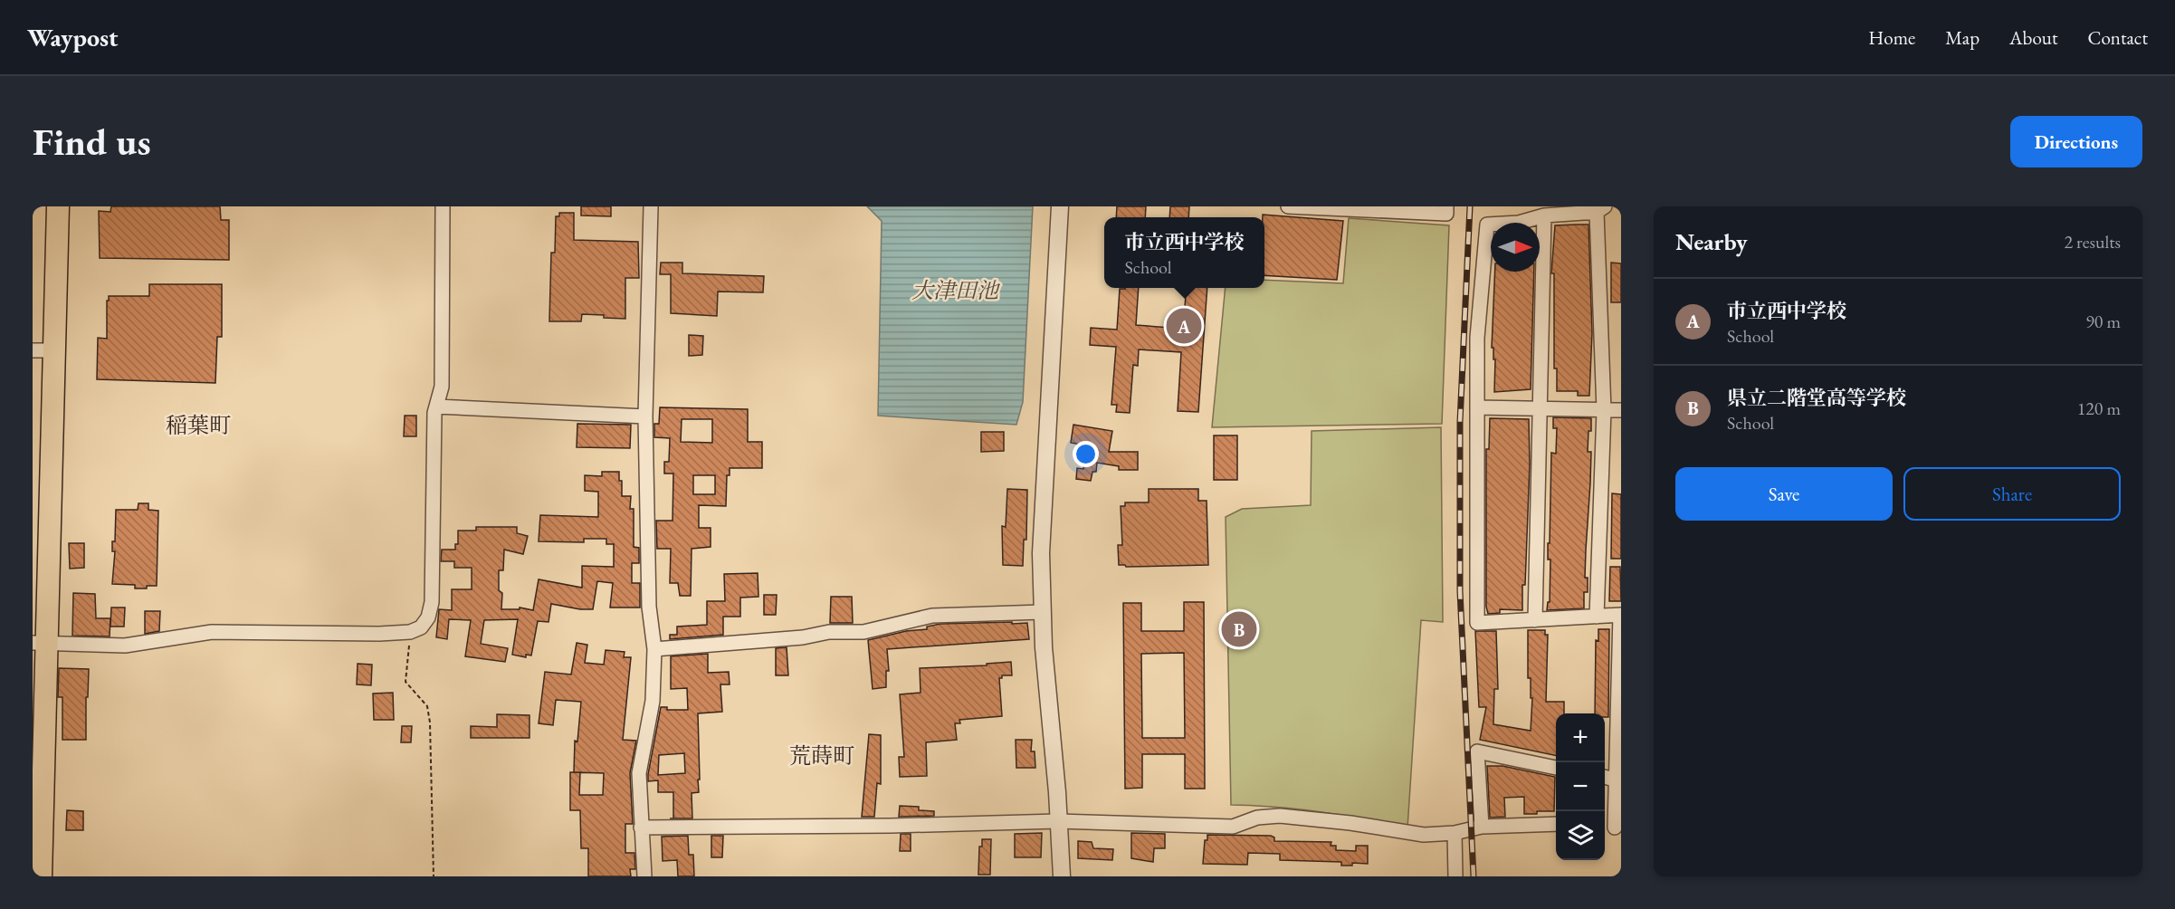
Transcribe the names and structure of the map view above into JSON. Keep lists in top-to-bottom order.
{
  "districts": ["稲葉町", "荒蒔町"],
  "water": ["大津田池"],
  "north": "right",
  "page": {
    "header": "Waypost",
    "nav": [
      "Home",
      "Map",
      "About",
      "Contact"
    ],
    "buttons": [
      "Directions",
      ["Save", "Share"]
    ],
    "title": "Find us",
    "heading": ["Nearby", "2 results"],
    "popup": ["市立西中学校", "School"],
    "list": [
      {
        "mark": "A",
        "name": "市立西中学校",
        "note": "School",
        "value": "90 m"
      },
      {
        "mark": "B",
        "name": "県立二階堂高等学校",
        "note": "School",
        "value": "120 m"
      }
    ],
    "pins": ["A", "B"],
    "map_buttons": ["+", "−"]
  }
}
